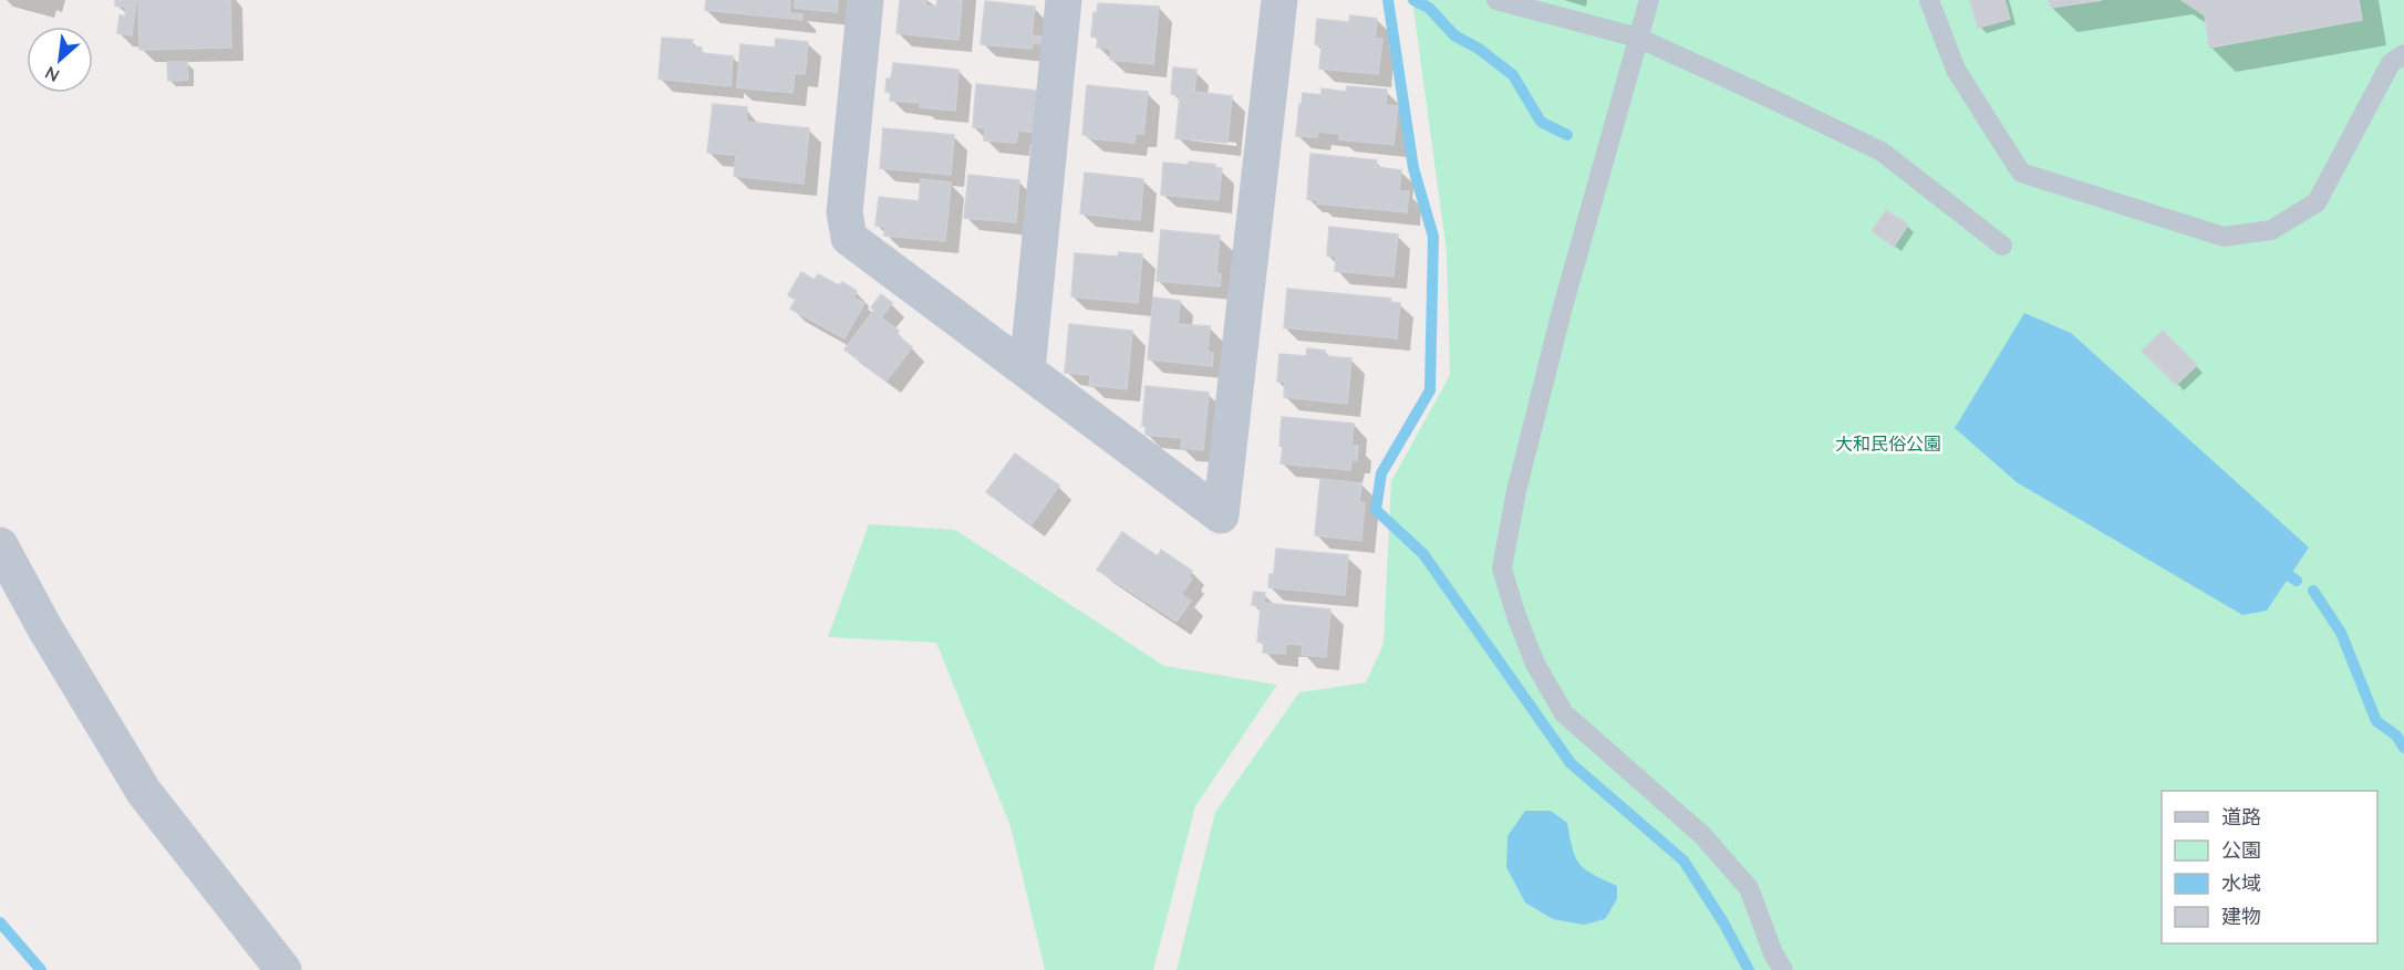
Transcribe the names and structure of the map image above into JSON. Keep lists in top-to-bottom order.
{
  "parks": ["大和民俗公園"],
  "legend": [
    "道路",
    "公園",
    "水域",
    "建物"
  ],
  "north": "bottom left"
}
